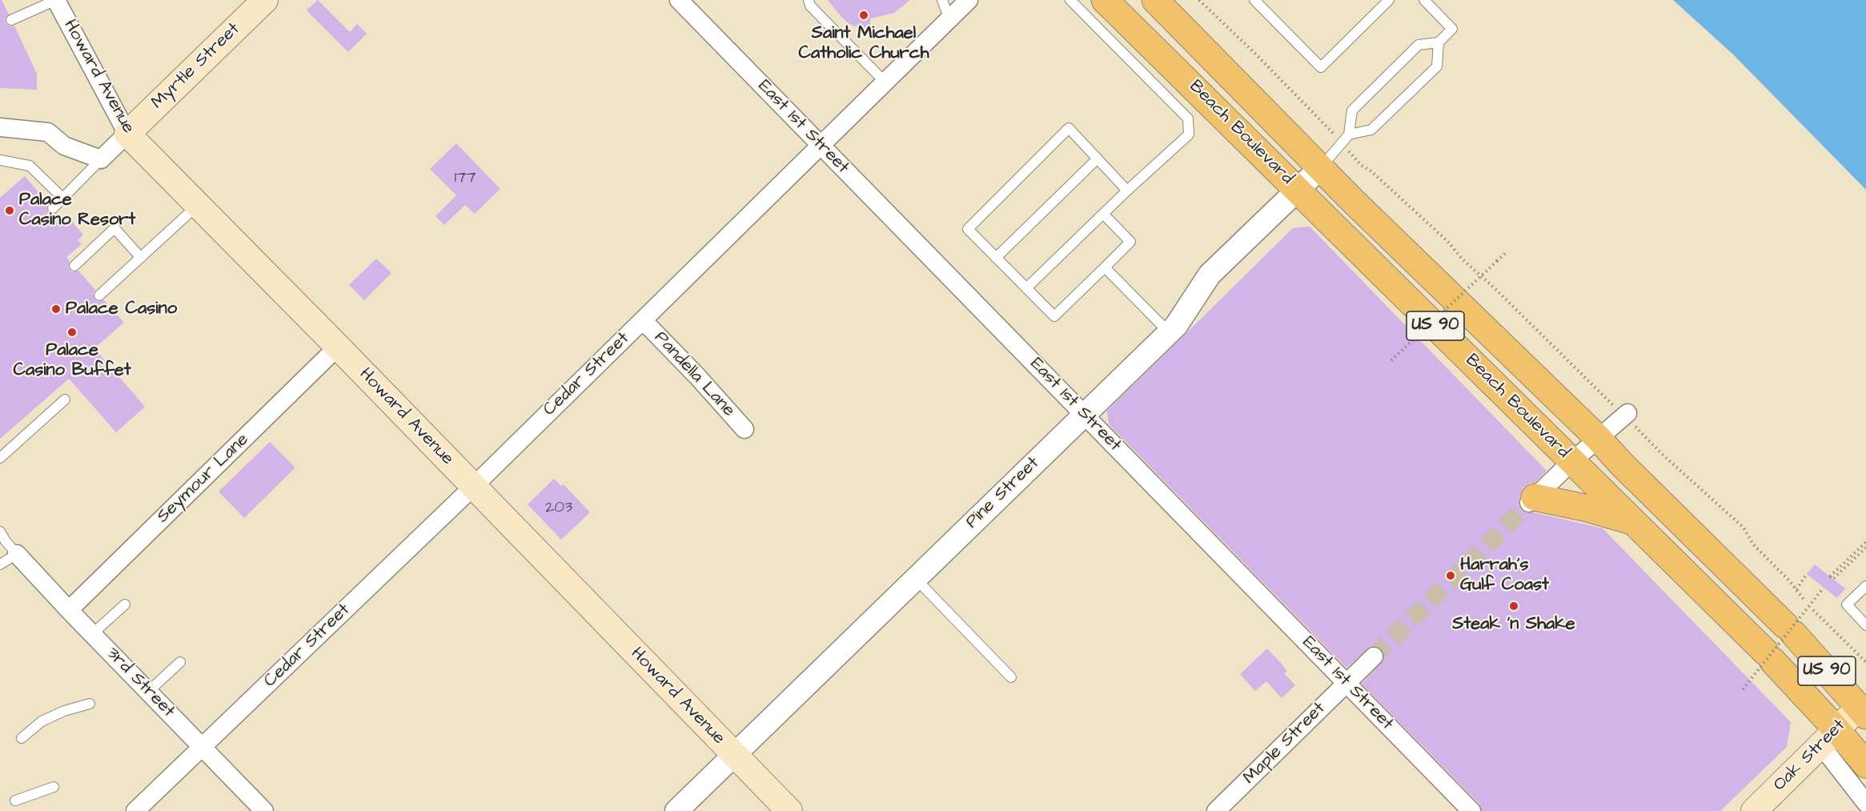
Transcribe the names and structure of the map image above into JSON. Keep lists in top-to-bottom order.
{
  "streets": {
    "main road": [
      "Myrtle Street",
      "Howard Avenue",
      "Beach Boulevard",
      "US 90",
      "Oak Street"
    ],
    "street": [
      "East 1st Street",
      "Cedar Street",
      "Pandella Lane",
      "Seymour Lane",
      "Pine Street",
      "3rd Street",
      "Maple Street"
    ]
  },
  "crossings": [
    ["Myrtle Street", "Howard Avenue"],
    ["Howard Avenue", "Cedar Street"],
    ["Howard Avenue", "Seymour Lane"],
    ["Howard Avenue", "Pine Street"],
    ["East 1st Street", "Cedar Street"],
    ["East 1st Street", "Pine Street"],
    ["East 1st Street", "Maple Street"],
    ["Beach Boulevard", "Pine Street"],
    ["Beach Boulevard", "Oak Street"],
    ["Cedar Street", "Pandella Lane"],
    ["Cedar Street", "3rd Street"],
    ["Seymour Lane", "3rd Street"]
  ],
  "places": [
    "Saint Michael Catholic Church",
    "Palace Casino Resort",
    "Palace Casino",
    "Palace Casino Buffet",
    "Harrah's Gulf Coast",
    "Steak 'n Shake"
  ],
  "house_numbers": ["177", "203"]
}
